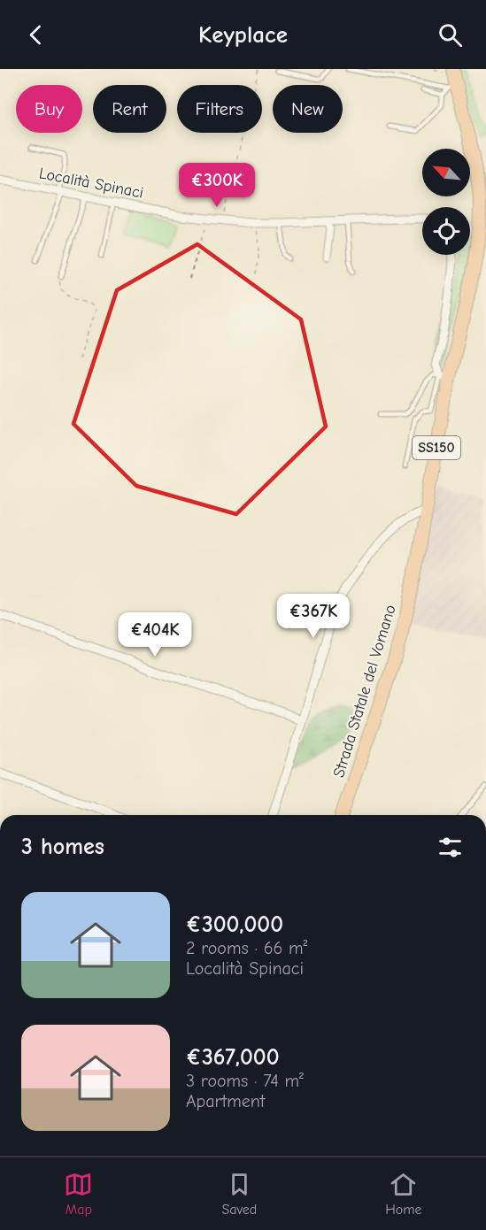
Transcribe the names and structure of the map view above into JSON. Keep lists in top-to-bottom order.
{
  "streets": {
    "main road": ["SS150", "Strada Statale del Vomano"],
    "street": ["Località Spinaci"]
  },
  "north": "top left",
  "page": {
    "header": "Keyplace",
    "chip": [
      "Buy",
      "Rent",
      "Filters",
      "New"
    ],
    "price": ["€300K", "€367K", "€404K"],
    "heading": "3 homes",
    "list": [
      {
        "name": "€300,000",
        "note": "2 rooms · 66 m² · Località Spinaci"
      },
      {
        "name": "€367,000",
        "note": "3 rooms · 74 m² · Apartment"
      }
    ],
    "tabs": ["Map", "Saved", "Home"]
  }
}
